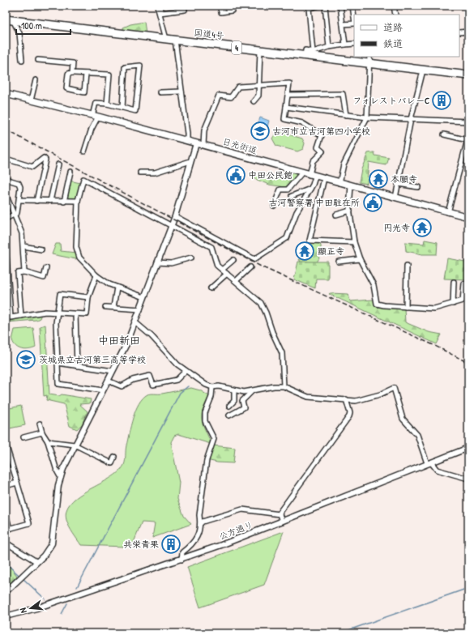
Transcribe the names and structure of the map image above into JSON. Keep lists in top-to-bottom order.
{
  "streets": {
    "highway": ["国道4号", "4"],
    "main road": ["日光街道"],
    "street": ["公方通り"]
  },
  "districts": ["中田新田"],
  "places": {
    "building": ["フォレストバレーC", "共栄青果"],
    "school or university": ["古河市立古河第四小学校", "茨城県立古河第三高等学校"],
    "public building": ["中田公民館", "古河警察署 中田駐在所"],
    "temple": ["本願寺", "円光寺", "顯正寺"]
  },
  "legend": ["道路", "鉄道"],
  "scale_bar": "100 m",
  "north": "left"
}
